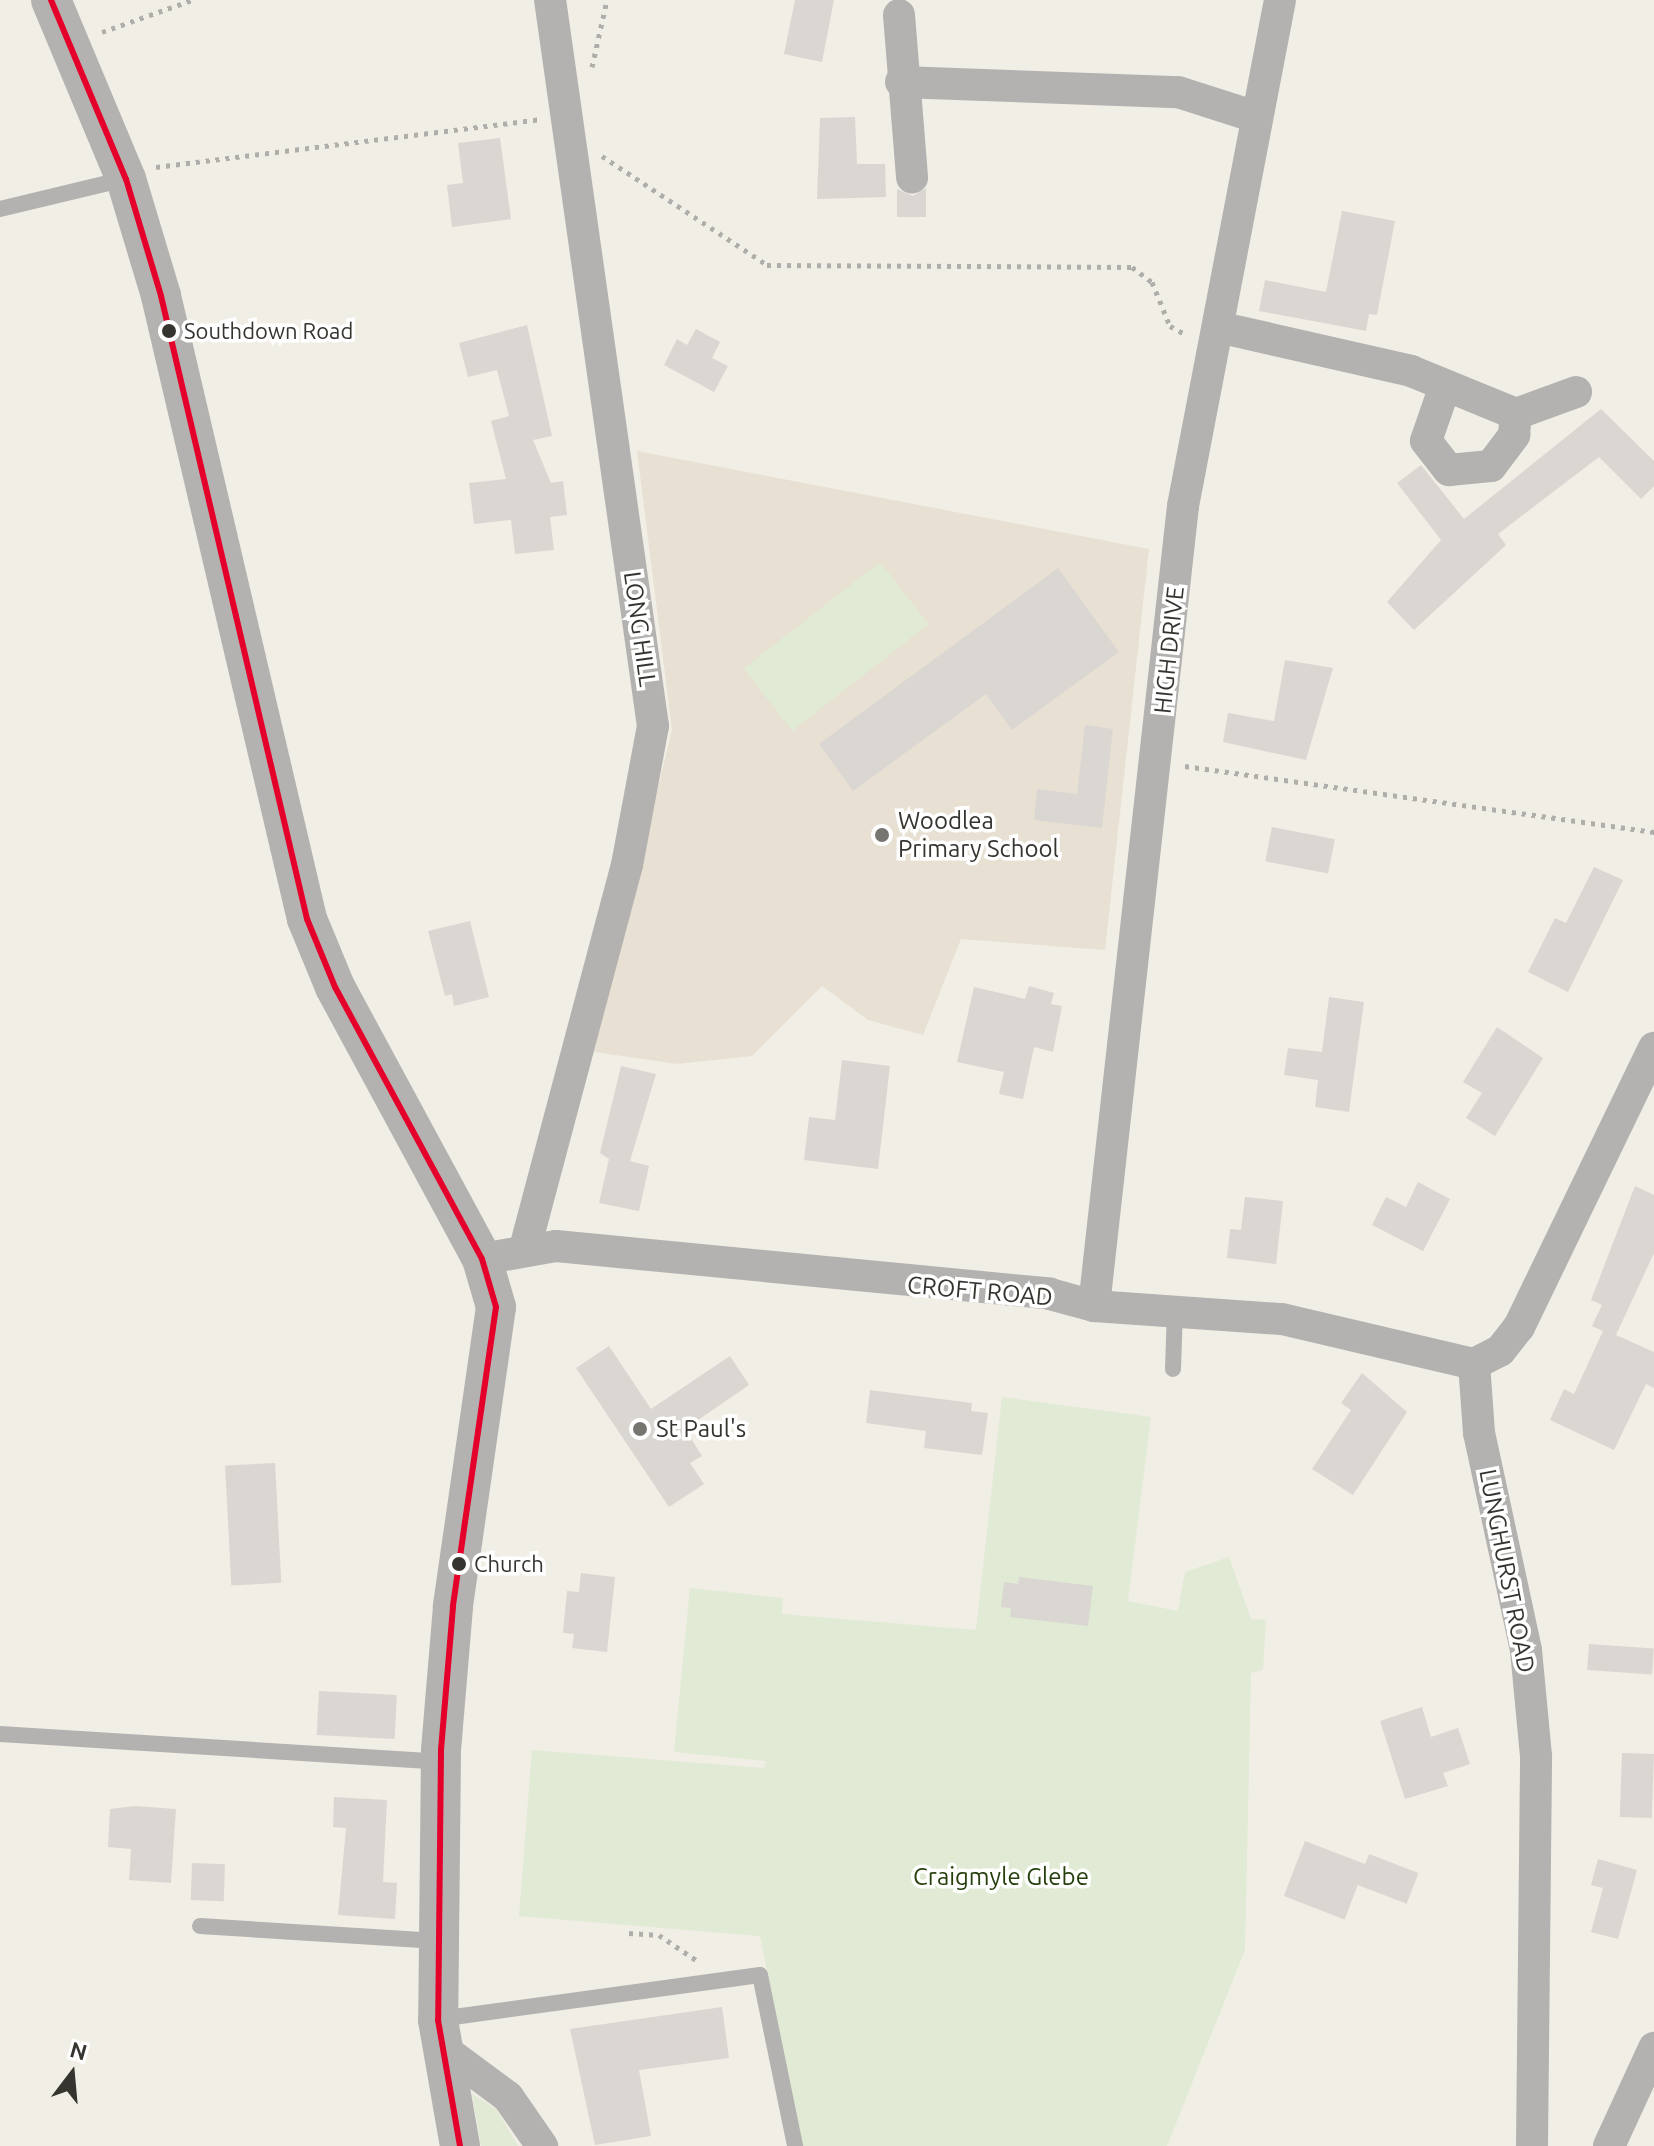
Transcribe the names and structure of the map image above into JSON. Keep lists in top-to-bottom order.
{
  "streets": {
    "street": [
      "LONG HILL",
      "HIGH DRIVE",
      "CROFT ROAD",
      "LUNGHURST ROAD"
    ]
  },
  "crossings": [
    ["LONG HILL", "CROFT ROAD"],
    ["HIGH DRIVE", "CROFT ROAD"],
    ["CROFT ROAD", "LUNGHURST ROAD"]
  ],
  "parks": ["Craigmyle Glebe"],
  "places": [
    "Southdown Road",
    "Woodlea Primary School",
    "St Paul's",
    "Church"
  ],
  "north": "top"
}
